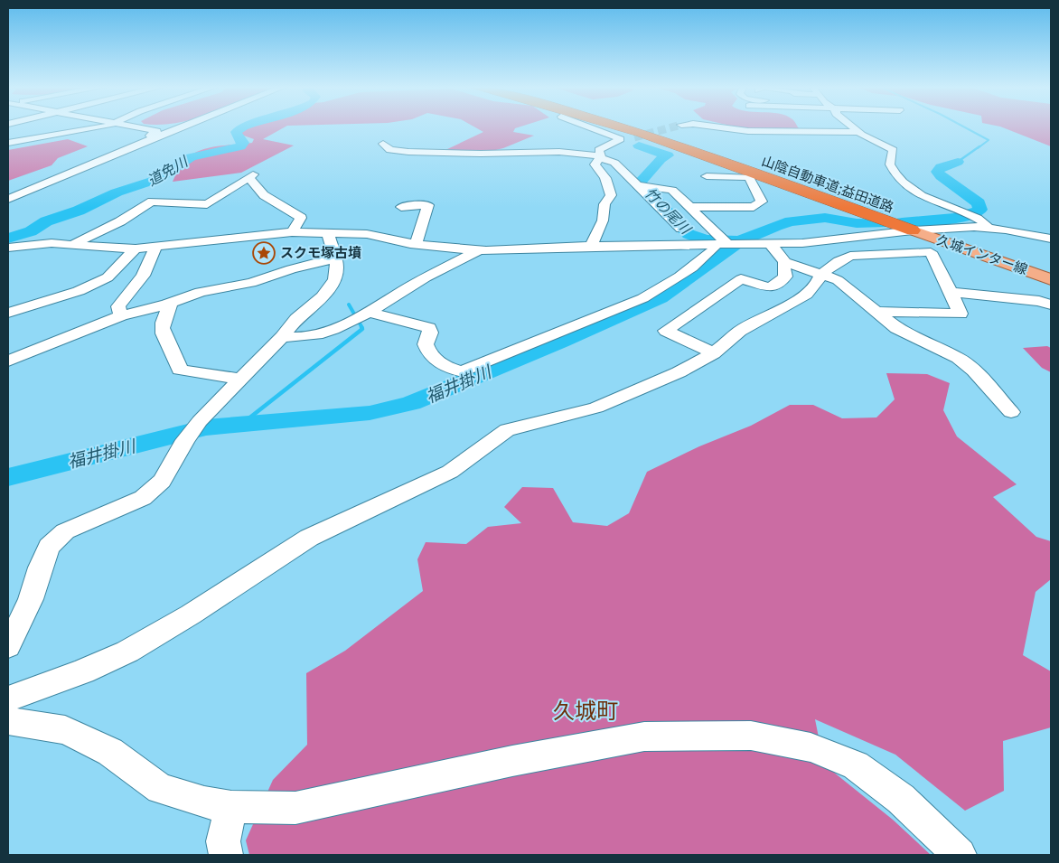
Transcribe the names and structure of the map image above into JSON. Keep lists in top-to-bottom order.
{
  "streets": {
    "highway": ["山陰自動車道;益田道路"],
    "main road": ["久城インター線"]
  },
  "crossings": [
    ["山陰自動車道;益田道路", "久城インター線"]
  ],
  "districts": ["久城町"],
  "water": ["道免川", "竹の尾川", "福井掛川"],
  "places": {
    "place": ["スクモ塚古墳"]
  }
}
